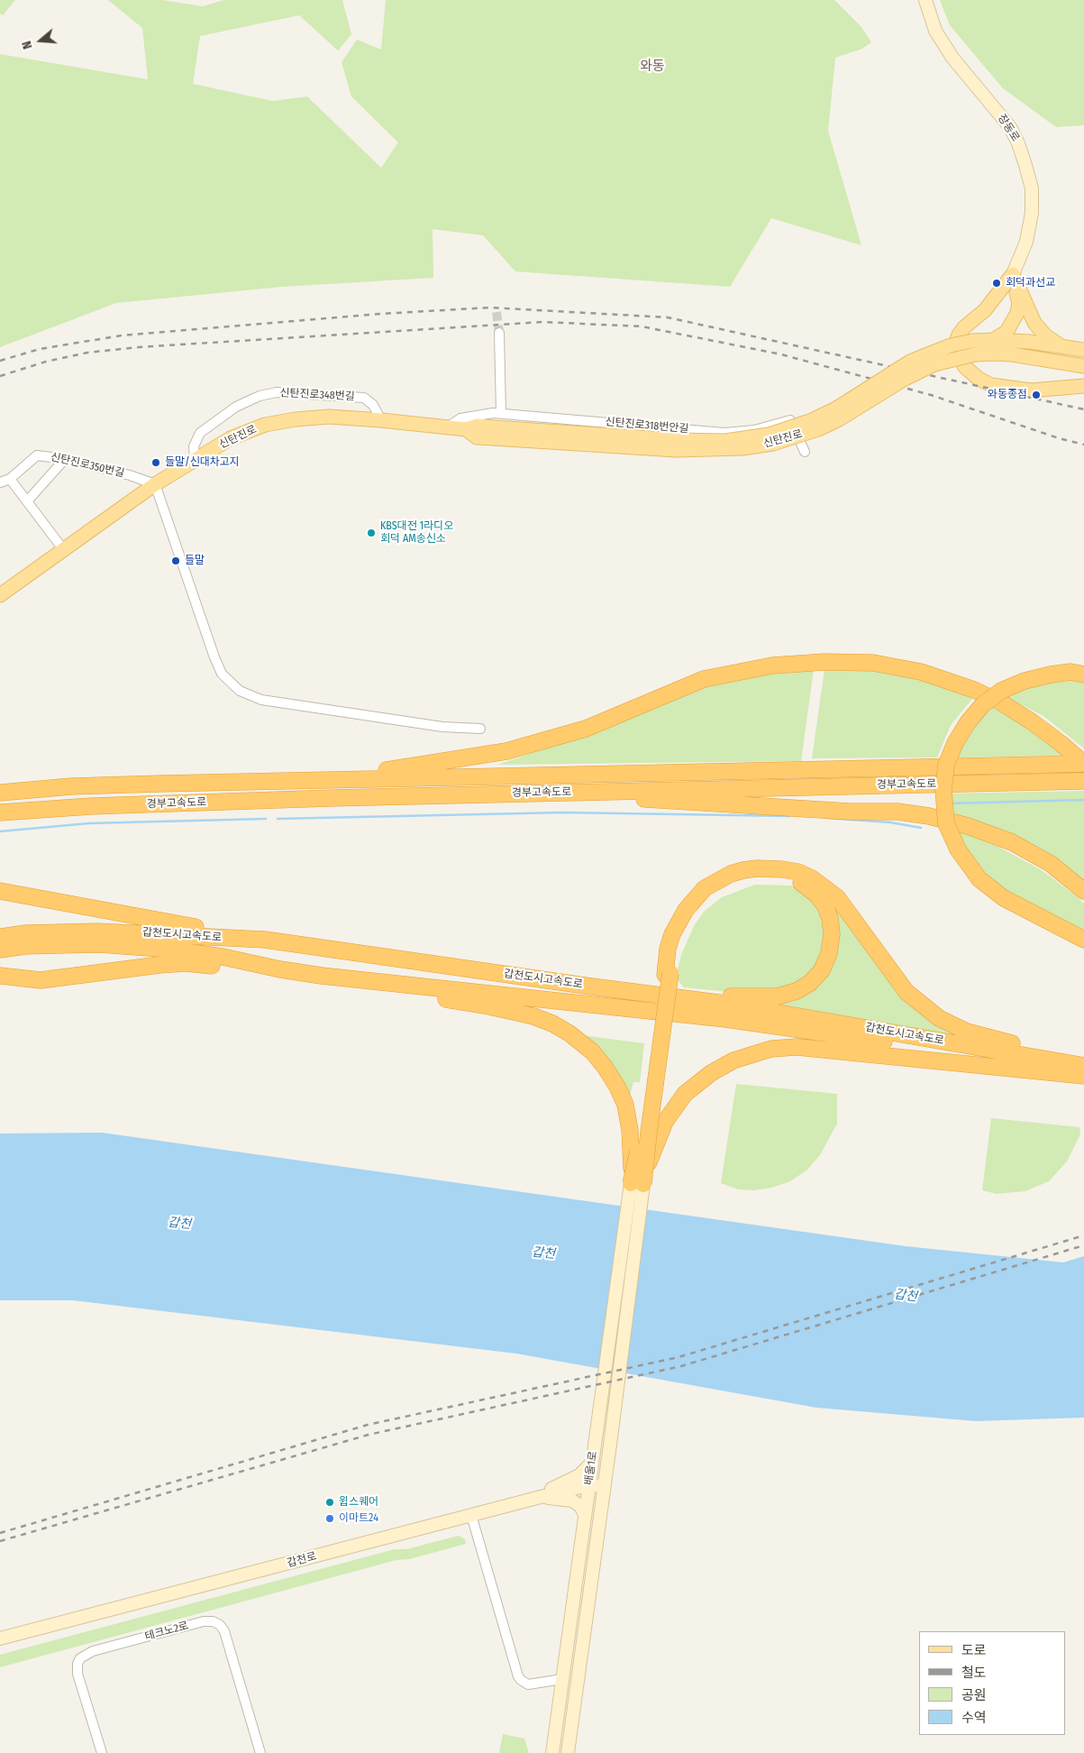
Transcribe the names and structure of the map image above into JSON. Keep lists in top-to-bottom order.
{
  "streets": {
    "highway": ["경부고속도로", "갑천도시고속도로"],
    "main road": [
      "장동로",
      "신탄진로",
      "배울1로",
      "갑천로"
    ],
    "street": [
      "신탄진로348번길",
      "신탄진로318번안길",
      "신탄진로350번길",
      "테크노2로"
    ]
  },
  "crossings": [
    ["신탄진로348번길", "신탄진로"],
    ["신탄진로318번안길", "신탄진로"],
    ["신탄진로", "신탄진로350번길"],
    ["배울1로", "갑천로"]
  ],
  "districts": ["와동"],
  "water": ["갑천"],
  "places": [
    "회덕과선교",
    "와동종점",
    "들말/신대차고지",
    "KBS대전 1라디오 회덕 AM송신소",
    "들말",
    "윕스퀘어",
    "이마트24"
  ],
  "legend": [
    "도로",
    "철도",
    "공원",
    "수역"
  ],
  "north": "left"
}
